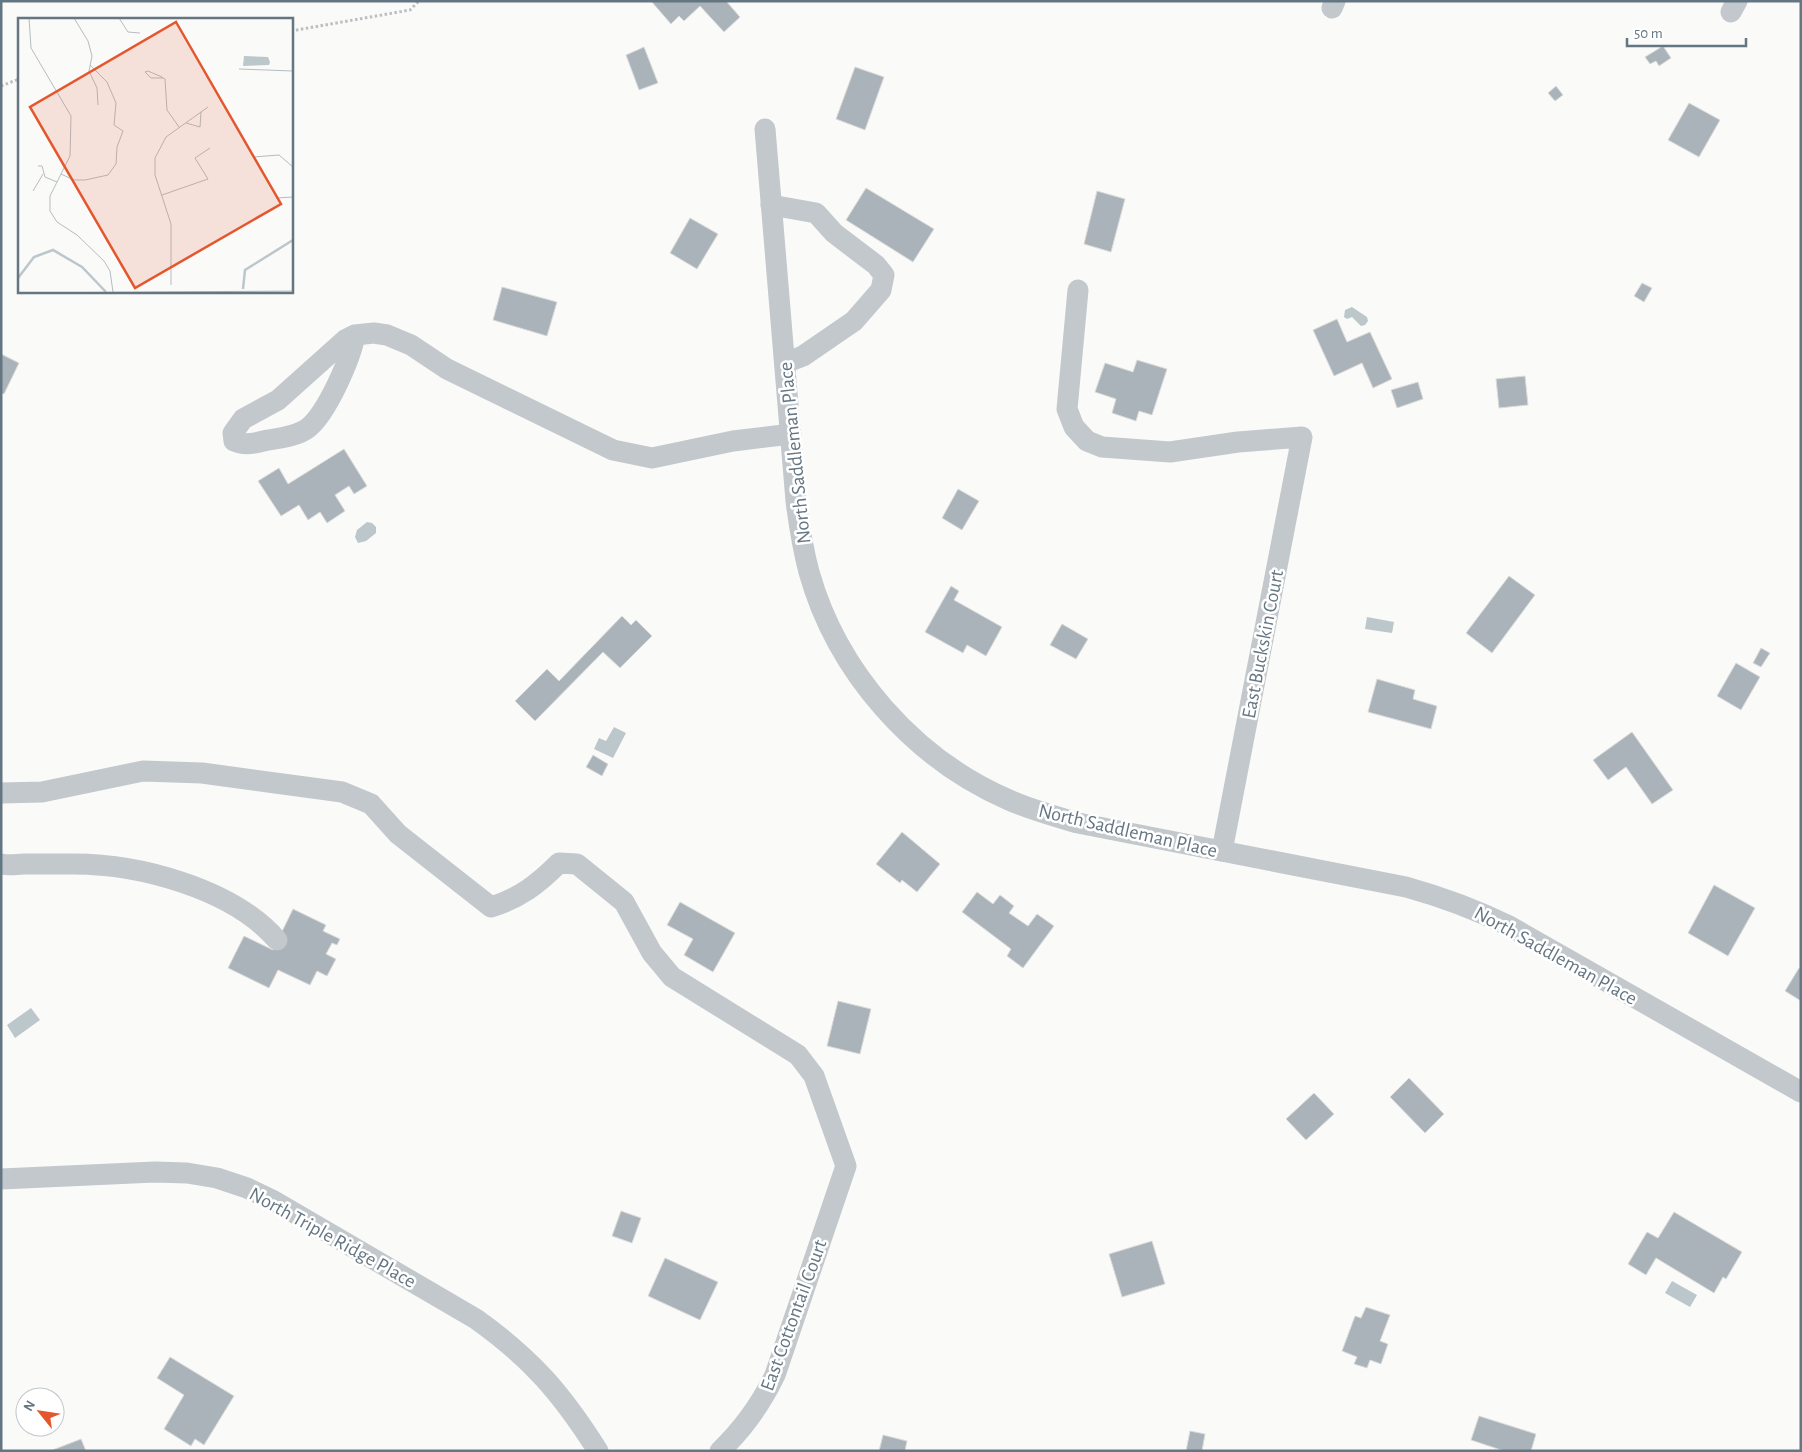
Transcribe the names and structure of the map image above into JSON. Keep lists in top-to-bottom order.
{
  "streets": {
    "street": [
      "North Saddleman Place",
      "East Buckskin Court",
      "North Triple Ridge Place",
      "East Cottontail Court"
    ]
  },
  "crossings": [
    ["North Saddleman Place", "East Buckskin Court"]
  ],
  "scale_bar": "50 m",
  "north": "top left"
}
